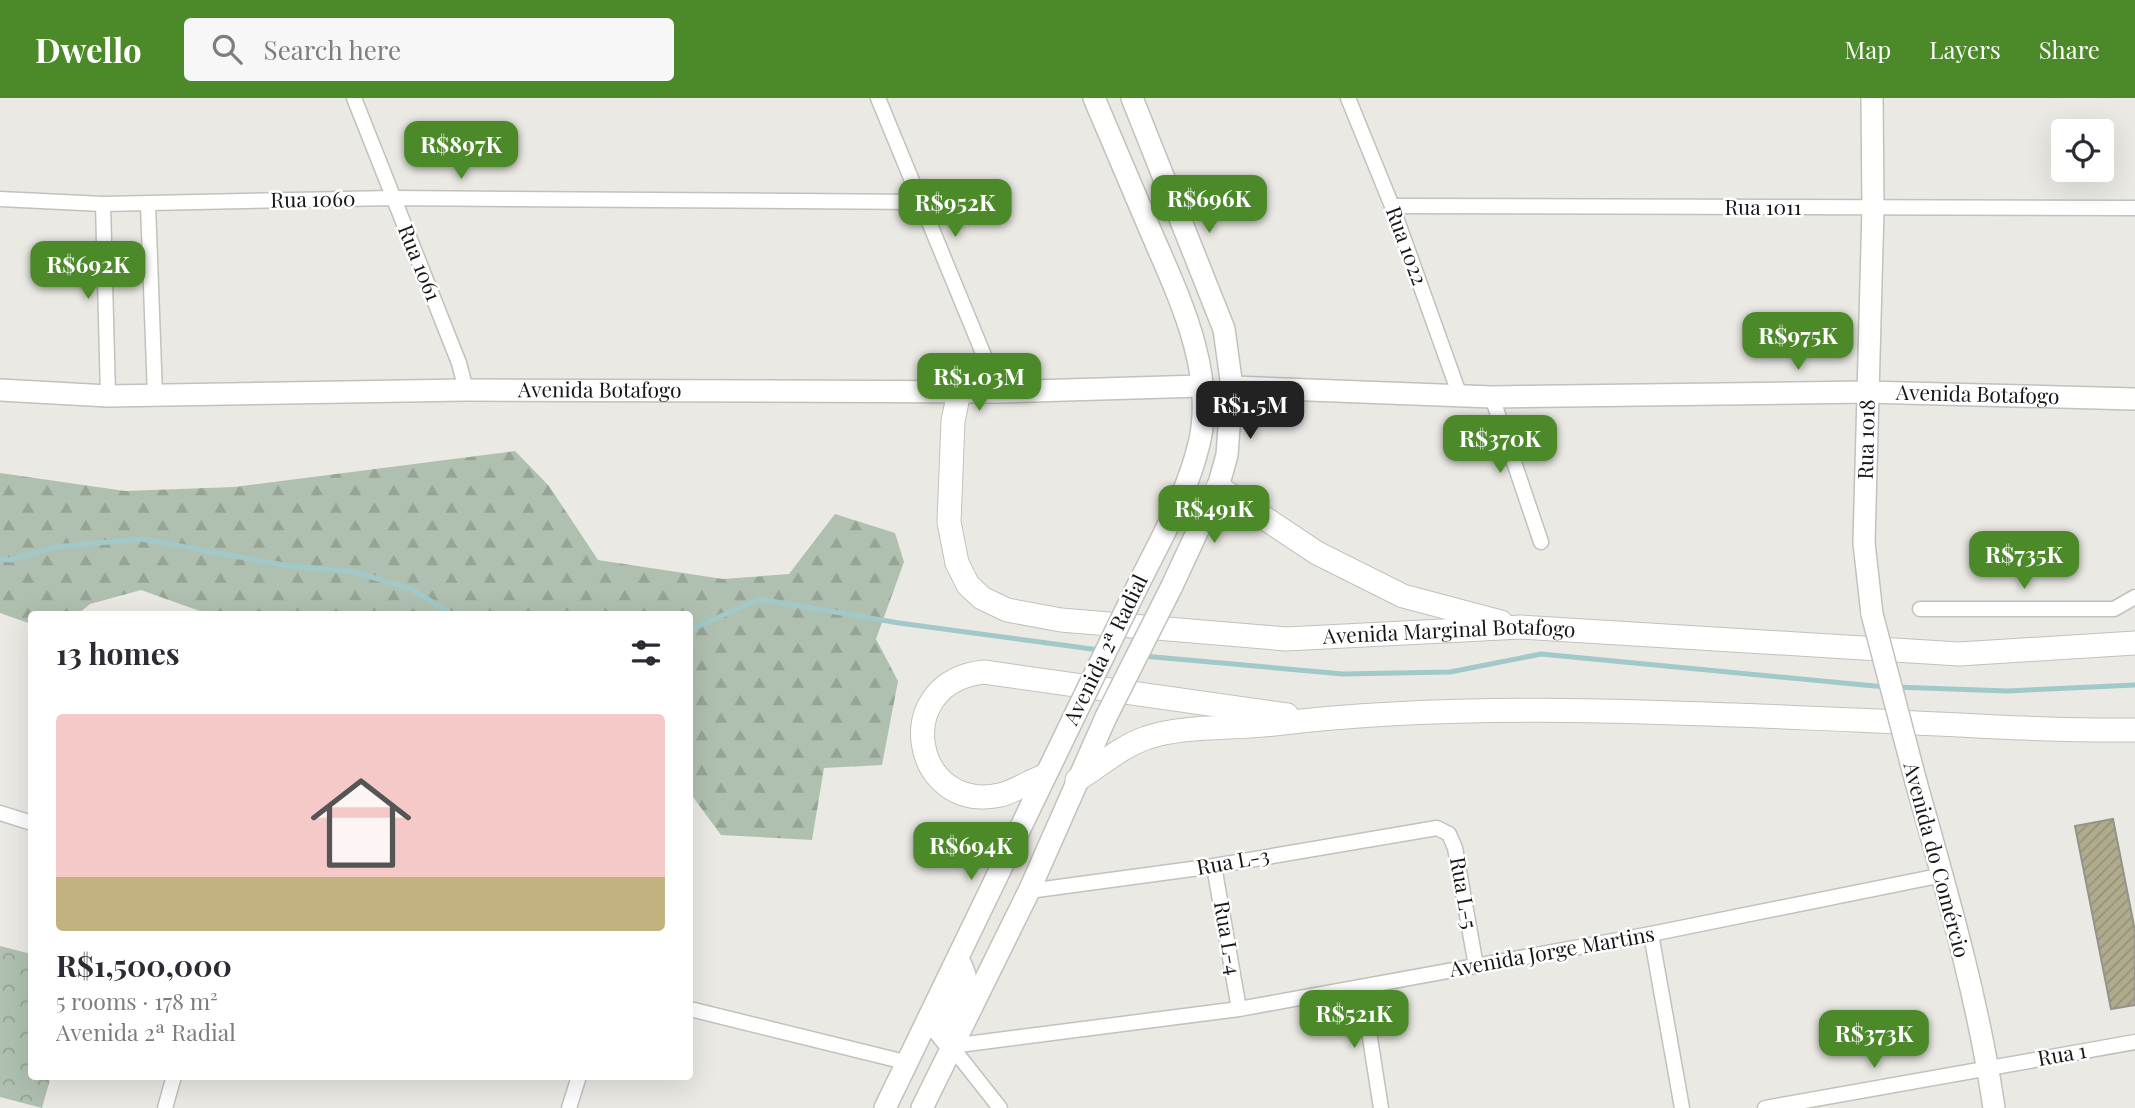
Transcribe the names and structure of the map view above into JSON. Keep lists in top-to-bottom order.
{
  "streets": {
    "main road": ["Avenida Marginal Botafogo"],
    "street": [
      "Rua 1060",
      "Rua 1011",
      "Rua 1022",
      "Rua 1061",
      "Avenida Botafogo",
      "Rua 1018",
      "Avenida 2ª Radial",
      "Avenida do Comércio",
      "Rua L-3",
      "Rua L-5",
      "Rua L-4",
      "Avenida Jorge Martins",
      "Rua 1"
    ]
  },
  "crossings": [
    ["Rua 1060", "Rua 1061"],
    ["Rua 1011", "Rua 1022"],
    ["Rua 1011", "Rua 1018"],
    ["Rua 1022", "Avenida Botafogo"],
    ["Rua 1061", "Avenida Botafogo"],
    ["Avenida Botafogo", "Rua 1018"],
    ["Avenida Botafogo", "Avenida Marginal Botafogo"],
    ["Avenida Botafogo", "Avenida 2ª Radial"],
    ["Rua 1018", "Avenida do Comércio"],
    ["Avenida 2ª Radial", "Rua L-3"],
    ["Avenida 2ª Radial", "Avenida Jorge Martins"],
    ["Avenida do Comércio", "Avenida Jorge Martins"],
    ["Avenida do Comércio", "Rua 1"],
    ["Rua L-3", "Rua L-5"],
    ["Rua L-3", "Rua L-4"],
    ["Rua L-5", "Avenida Jorge Martins"],
    ["Rua L-4", "Avenida Jorge Martins"]
  ],
  "page": {
    "header": "Dwello",
    "search": "Search here",
    "nav": ["Map", "Layers", "Share"],
    "price": [
      "R$897K",
      "R$696K",
      "R$952K",
      "R$692K",
      "R$975K",
      "R$1.03M",
      "R$1.5M",
      "R$370K",
      "R$491K",
      "R$735K",
      "R$694K",
      "R$521K",
      "R$373K"
    ],
    "heading": "13 homes",
    "list": [
      {
        "name": "R$1,500,000",
        "note": "5 rooms · 178 m² · Avenida 2ª Radial"
      }
    ]
  }
}
